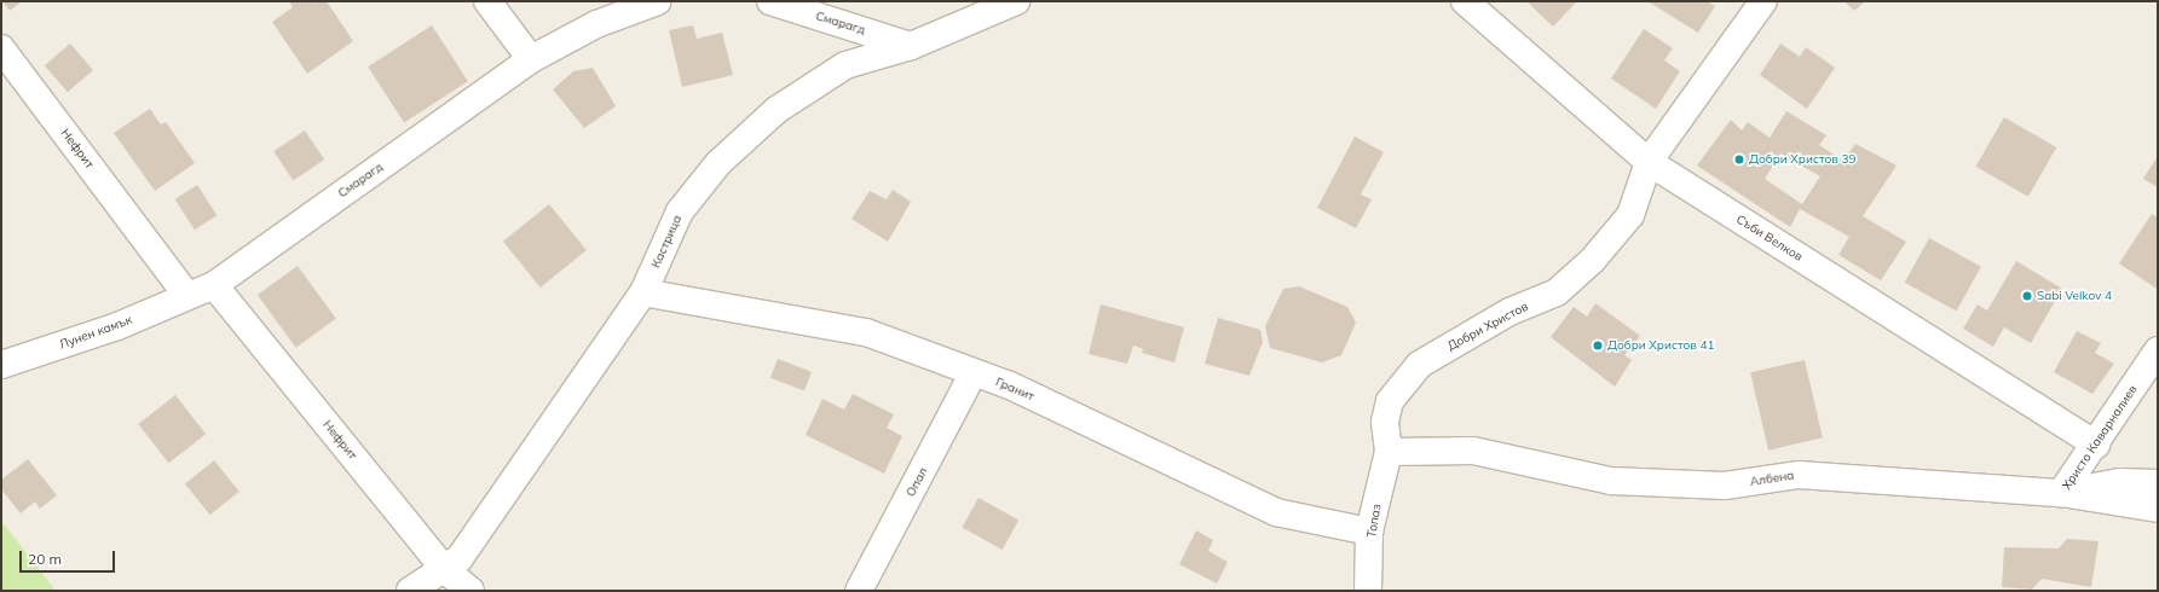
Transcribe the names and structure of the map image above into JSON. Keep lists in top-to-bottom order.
{
  "streets": {
    "street": [
      "Смарагд",
      "Нефрит",
      "Съби Велков",
      "Кастрица",
      "Добри Христов",
      "Лунен камък",
      "Гранит",
      "Христо Каварналиев",
      "Албена",
      "Опал",
      "Топаз"
    ]
  },
  "crossings": [
    ["Смарагд", "Нефрит"],
    ["Смарагд", "Кастрица"],
    ["Смарагд", "Лунен камък"],
    ["Нефрит", "Кастрица"],
    ["Нефрит", "Лунен камък"],
    ["Съби Велков", "Добри Христов"],
    ["Съби Велков", "Христо Каварналиев"],
    ["Кастрица", "Гранит"],
    ["Добри Христов", "Албена"],
    ["Добри Христов", "Топаз"],
    ["Гранит", "Опал"],
    ["Гранит", "Топаз"],
    ["Христо Каварналиев", "Албена"],
    ["Албена", "Топаз"]
  ],
  "places": ["Добри Христов 39", "Sabi Velkov 4", "Добри Христов 41"],
  "scale_bar": "20 m"
}
